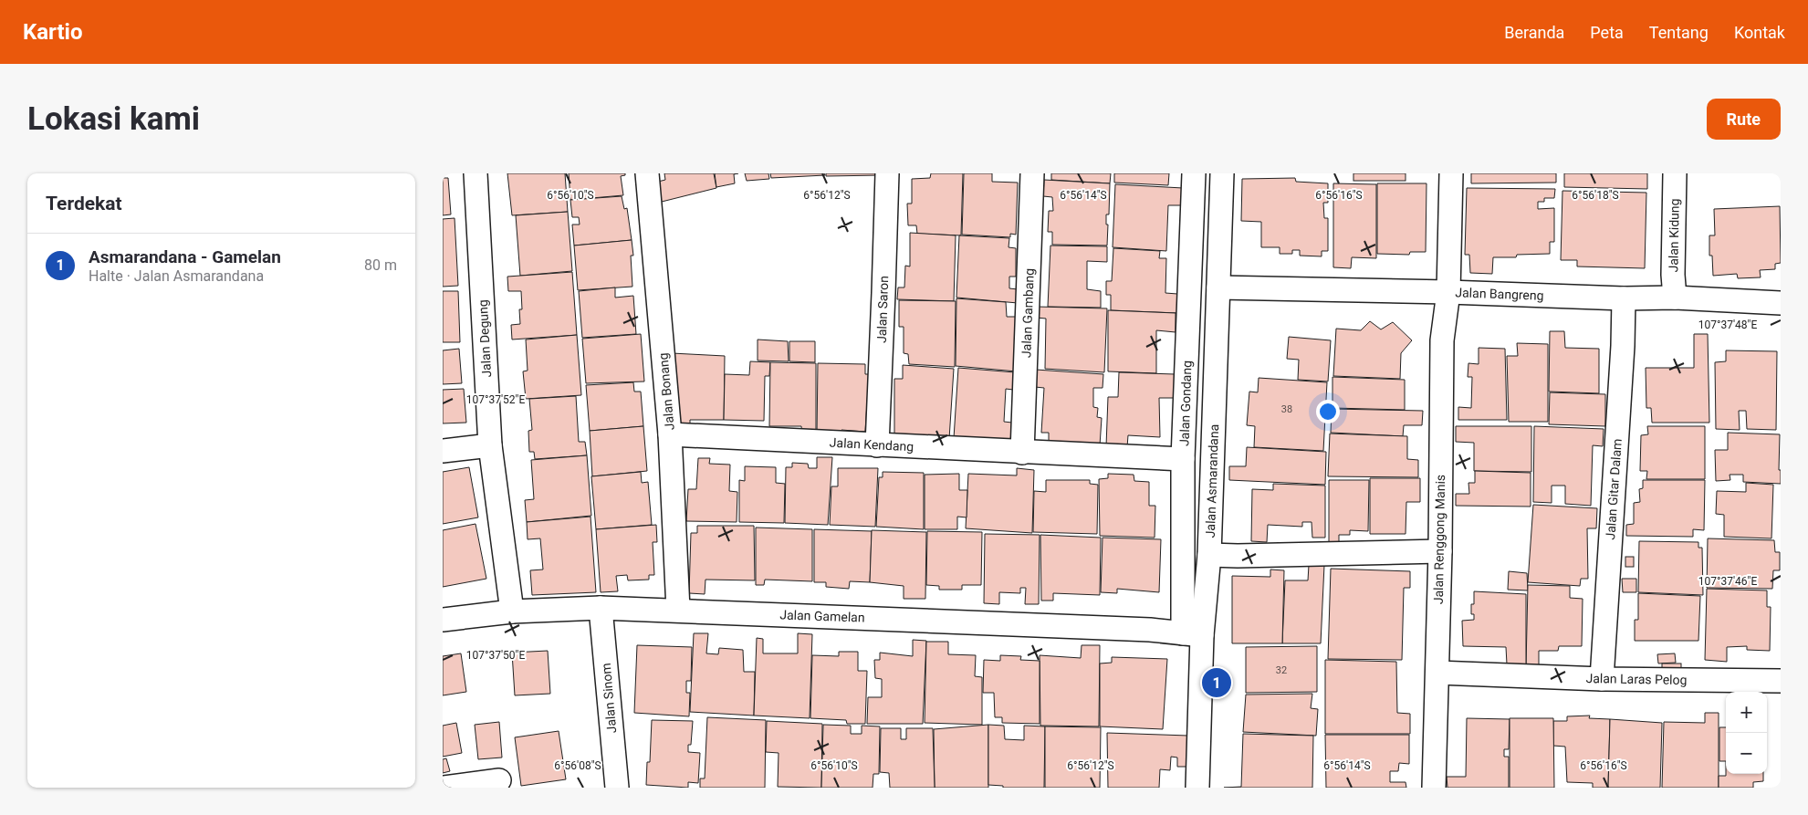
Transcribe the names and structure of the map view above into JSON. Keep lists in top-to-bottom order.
{
  "streets": {
    "street": [
      "Jalan Kidung",
      "Jalan Bangreng",
      "Jalan Saron",
      "Jalan Gambang",
      "Jalan Degung",
      "Jalan Bonang",
      "Jalan Gondang",
      "Jalan Kendang",
      "Jalan Asmarandana",
      "Jalan Gitar Dalam",
      "Jalan Renggong Manis",
      "Jalan Gamelan",
      "Jalan Laras Pelog",
      "Jalan Sinom"
    ]
  },
  "crossings": [
    ["Jalan Kidung", "Jalan Bangreng"],
    ["Jalan Bangreng", "Jalan Asmarandana"],
    ["Jalan Bangreng", "Jalan Gitar Dalam"],
    ["Jalan Bangreng", "Jalan Renggong Manis"],
    ["Jalan Saron", "Jalan Kendang"],
    ["Jalan Gambang", "Jalan Kendang"],
    ["Jalan Degung", "Jalan Gamelan"],
    ["Jalan Bonang", "Jalan Kendang"],
    ["Jalan Bonang", "Jalan Gamelan"],
    ["Jalan Gondang", "Jalan Kendang"],
    ["Jalan Gondang", "Jalan Asmarandana"],
    ["Jalan Gondang", "Jalan Gamelan"],
    ["Jalan Asmarandana", "Jalan Gamelan"],
    ["Jalan Gitar Dalam", "Jalan Laras Pelog"],
    ["Jalan Renggong Manis", "Jalan Laras Pelog"],
    ["Jalan Gamelan", "Jalan Sinom"]
  ],
  "house_numbers": ["38", "32"],
  "page": {
    "header": "Kartio",
    "nav": [
      "Beranda",
      "Peta",
      "Tentang",
      "Kontak"
    ],
    "buttons": "Rute",
    "title": "Lokasi kami",
    "heading": "Terdekat",
    "list": [
      {
        "mark": "1",
        "name": "Asmarandana - Gamelan",
        "note": "Halte · Jalan Asmarandana",
        "value": "80 m"
      }
    ],
    "pins": "1",
    "map_buttons": ["+", "−"]
  },
  "coordinates": [
    "6°56'10\"S",
    "6°56'14\"S",
    "6°56'16\"S",
    "6°56'18\"S",
    "6°56'12\"S",
    "107°37'48\"E",
    "107°37'52\"E",
    "107°37'46\"E",
    "107°37'50\"E",
    "6°56'08\"S"
  ]
}
